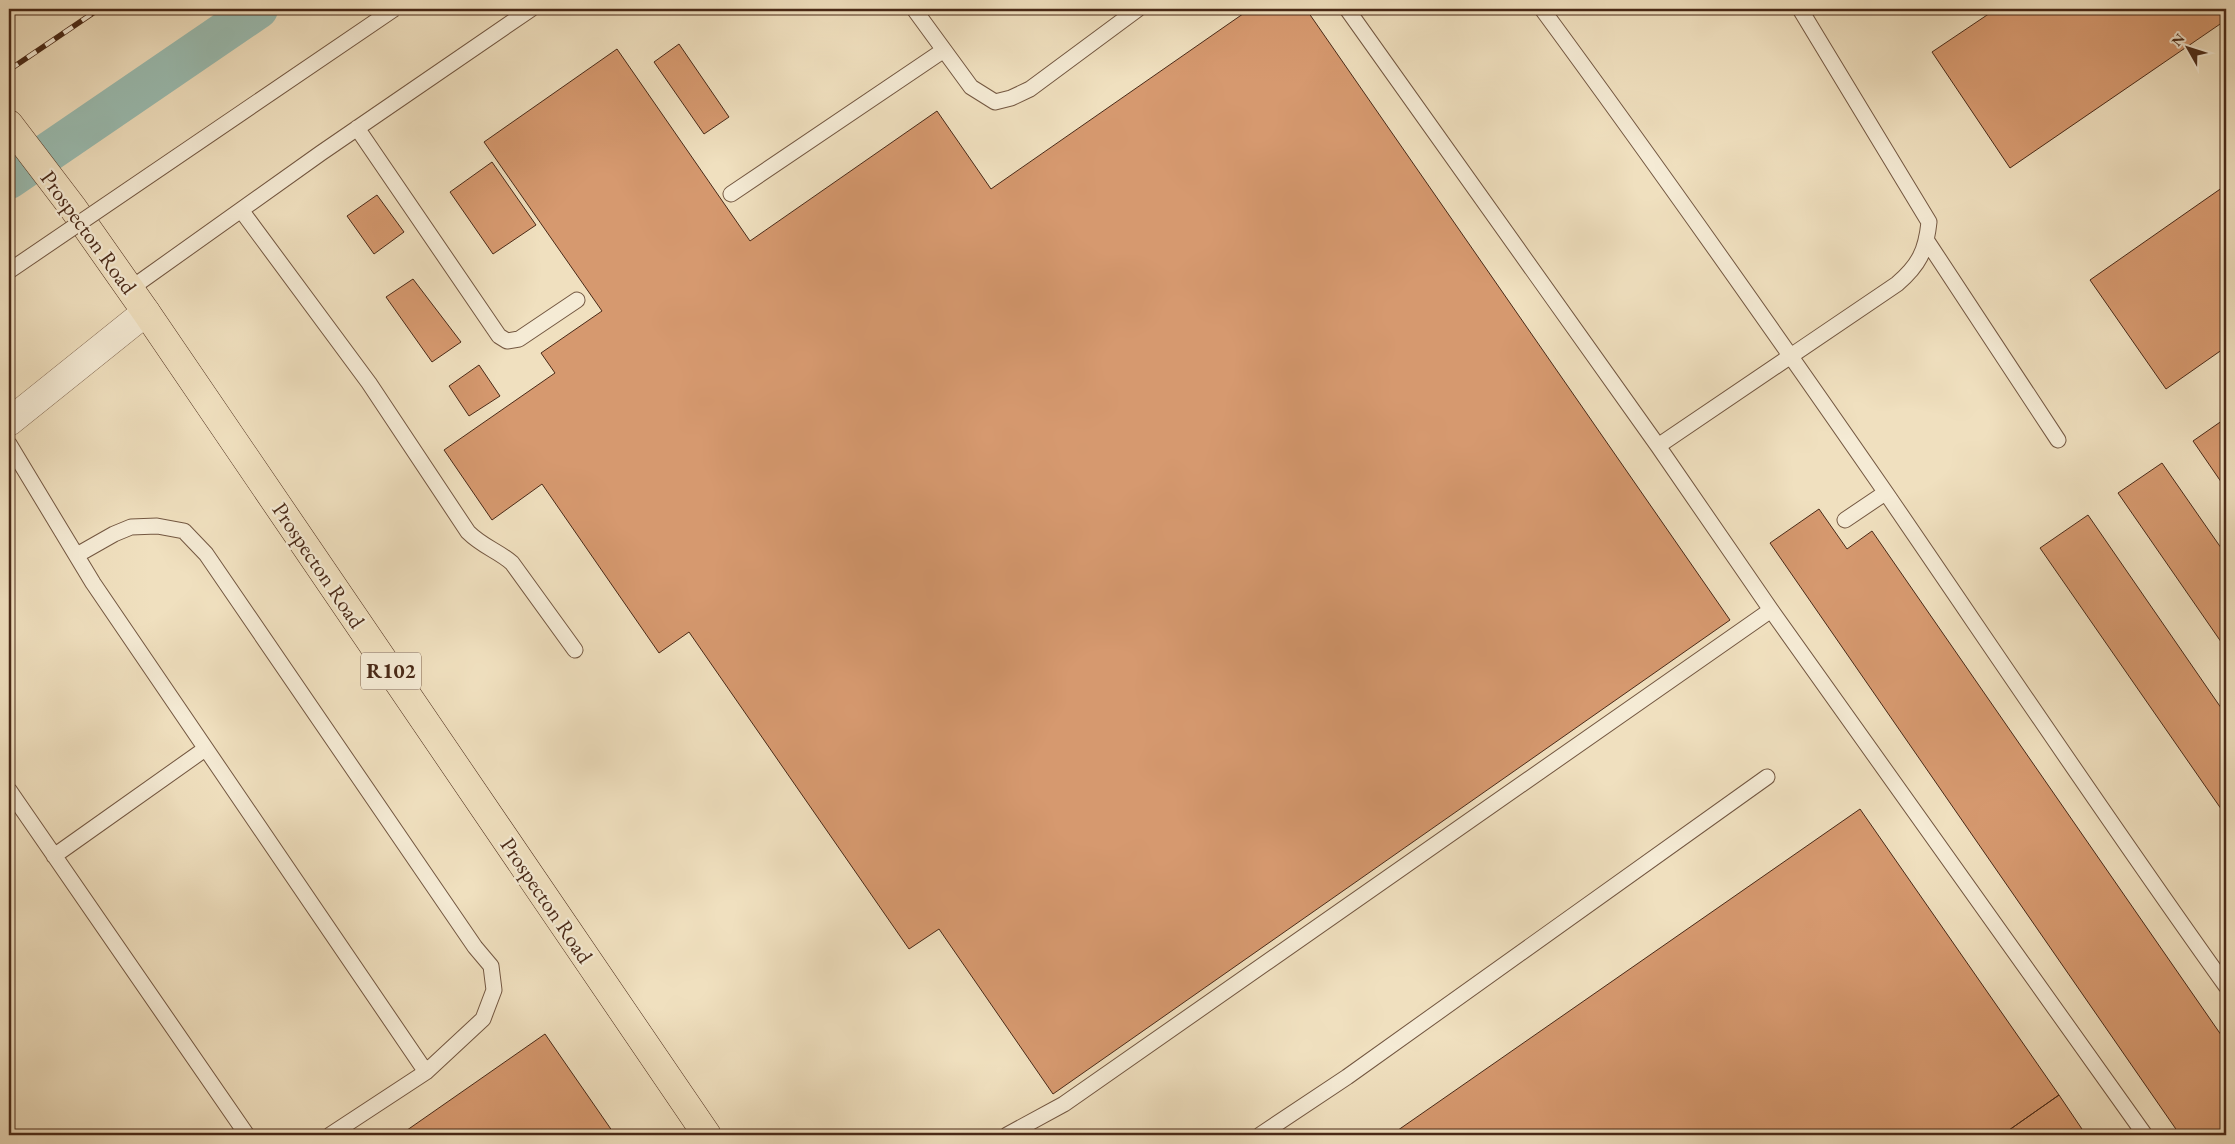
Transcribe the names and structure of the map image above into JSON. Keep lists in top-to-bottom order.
{
  "streets": {
    "main road": ["Prospecton Road", "R102"]
  },
  "north": "top left"
}
